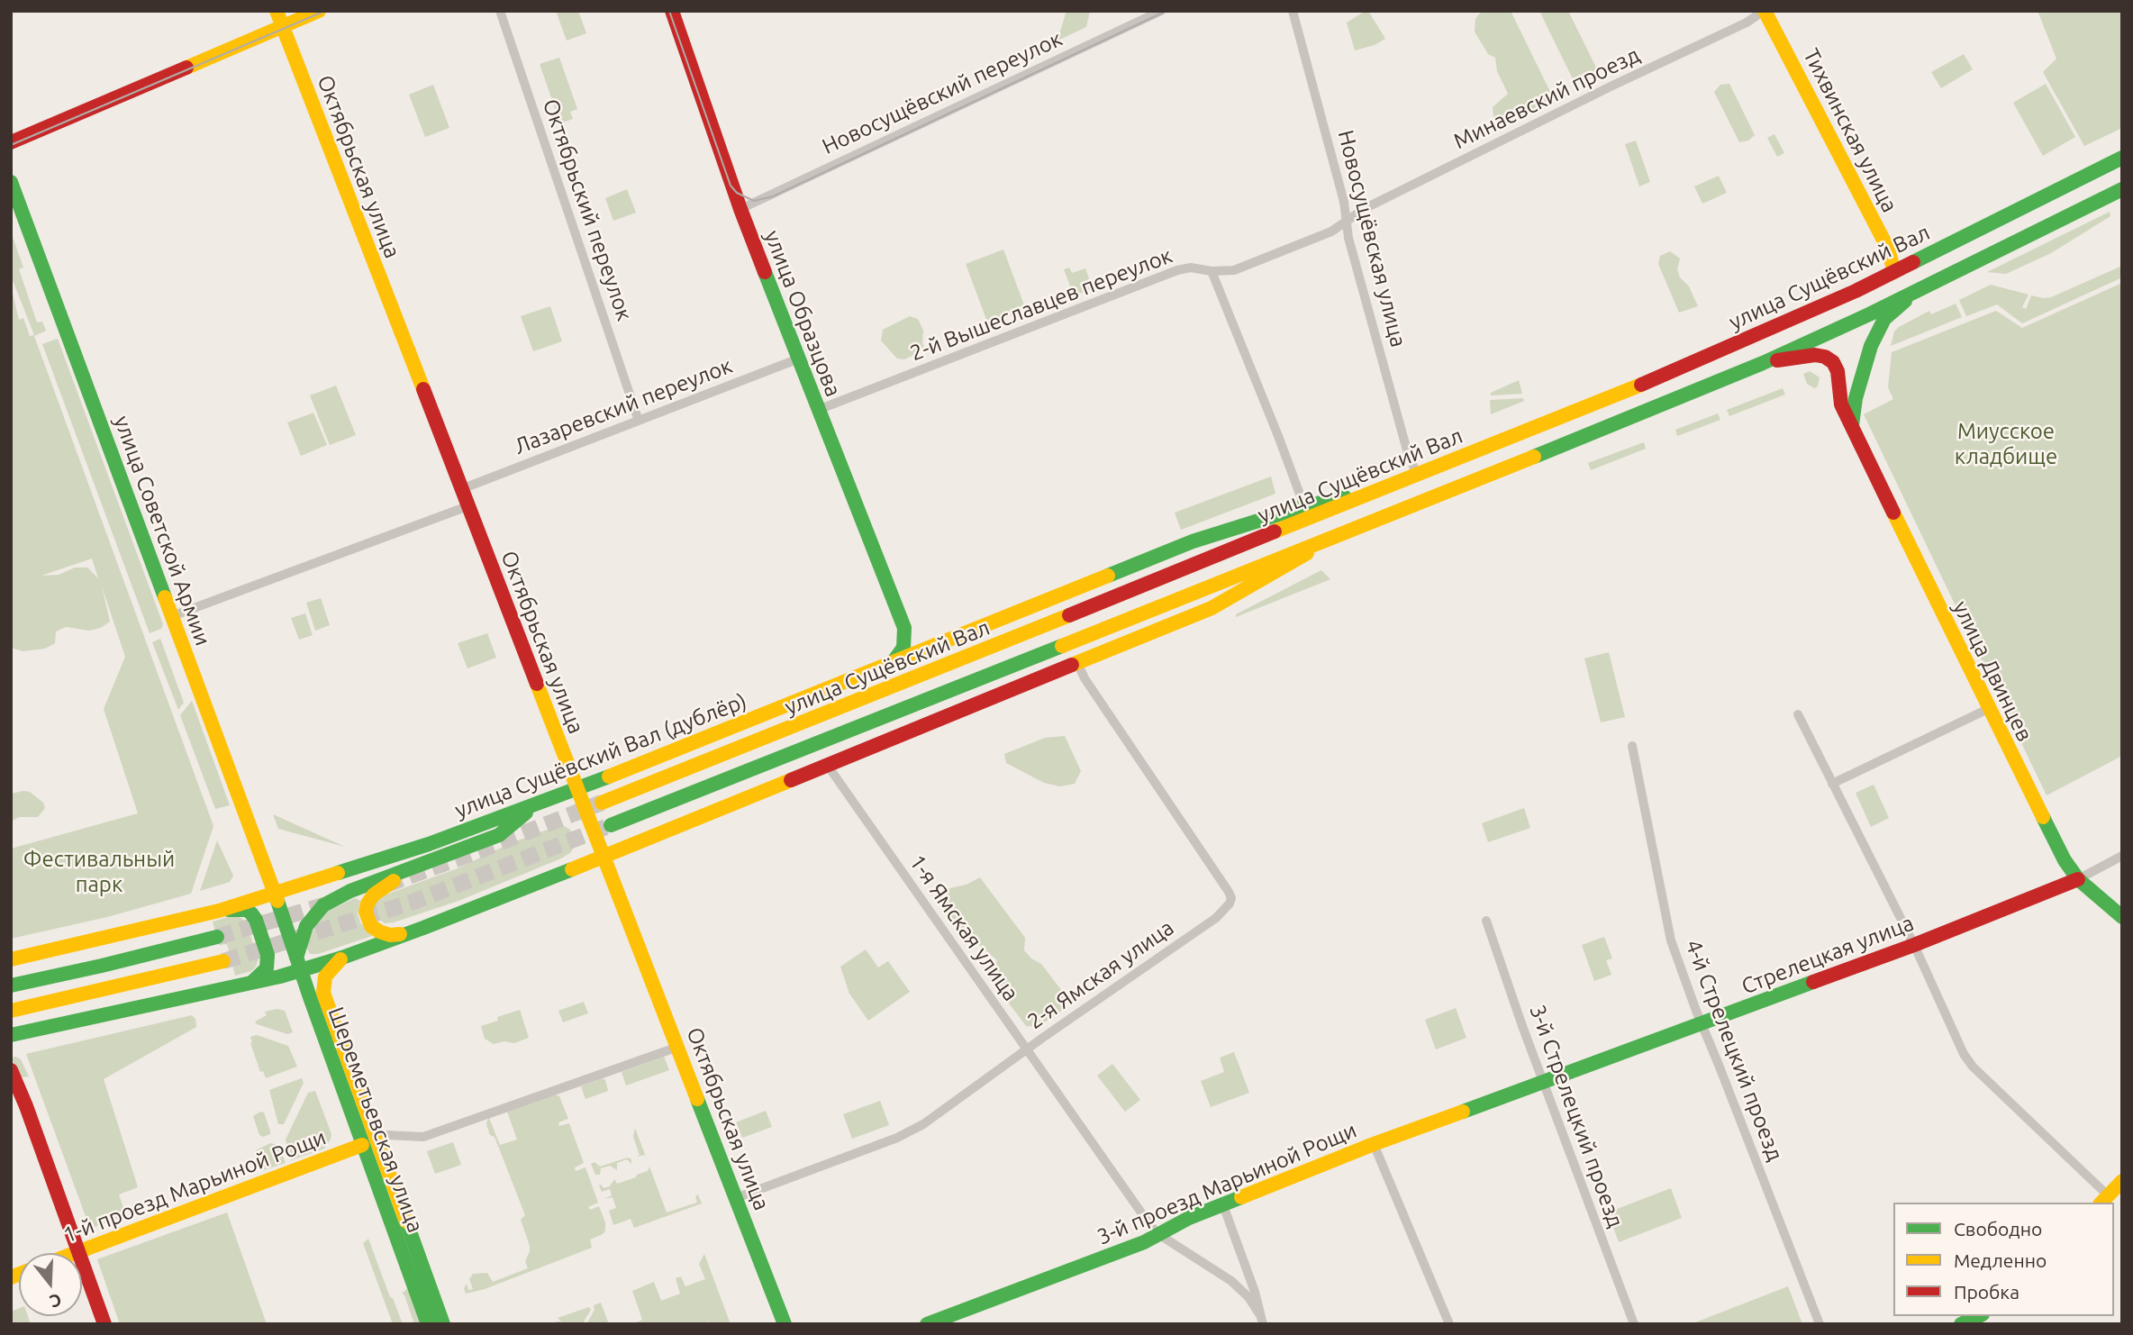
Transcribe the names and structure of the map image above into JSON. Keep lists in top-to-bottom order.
{
  "streets": {
    "main road": [
      "Тихвинская улица",
      "Октябрьская улица",
      "улица Сущёвский Вал",
      "улица Образцова",
      "улица Советской Армии",
      "улица Двинцев",
      "улица Сущёвский Вал (дублёр)",
      "Стрелецкая улица",
      "Шереметьевская улица",
      "3-й проезд Марьиной Рощи",
      "1-й проезд Марьиной Рощи"
    ],
    "street": [
      "Новосущёвский переулок",
      "Минаевский проезд",
      "Октябрьский переулок",
      "Новосущёвская улица",
      "2-й Вышеславцев переулок",
      "Лазаревский переулок",
      "1-я Ямская улица",
      "2-я Ямская улица",
      "4-й Стрелецкий проезд",
      "3-й Стрелецкий проезд"
    ]
  },
  "crossings": [
    ["Новосущёвский переулок", "улица Образцова"],
    ["Минаевский проезд", "Тихвинская улица"],
    ["Минаевский проезд", "Новосущёвская улица"],
    ["Минаевский проезд", "2-й Вышеславцев переулок"],
    ["Тихвинская улица", "улица Сущёвский Вал"],
    ["Октябрьская улица", "Лазаревский переулок"],
    ["Октябрьская улица", "улица Сущёвский Вал (дублёр)"],
    ["Октябрьская улица", "2-я Ямская улица"],
    ["Октябрьский переулок", "Лазаревский переулок"],
    ["Новосущёвская улица", "улица Сущёвский Вал"],
    ["Новосущёвская улица", "2-й Вышеславцев переулок"],
    ["улица Сущёвский Вал", "улица Двинцев"],
    ["улица Сущёвский Вал", "улица Сущёвский Вал (дублёр)"],
    ["2-й Вышеславцев переулок", "улица Образцова"],
    ["улица Образцова", "Лазаревский переулок"],
    ["улица Советской Армии", "улица Сущёвский Вал (дублёр)"],
    ["улица Советской Армии", "Шереметьевская улица"],
    ["улица Двинцев", "Стрелецкая улица"],
    ["1-я Ямская улица", "2-я Ямская улица"],
    ["1-я Ямская улица", "3-й проезд Марьиной Рощи"],
    ["Стрелецкая улица", "4-й Стрелецкий проезд"],
    ["Стрелецкая улица", "3-й Стрелецкий проезд"],
    ["Стрелецкая улица", "3-й проезд Марьиной Рощи"],
    ["3-й Стрелецкий проезд", "3-й проезд Марьиной Рощи"],
    ["Шереметьевская улица", "1-й проезд Марьиной Рощи"]
  ],
  "parks": ["Миусское кладбище", "Фестивальный парк"],
  "legend": ["Свободно", "Медленно", "Пробка"],
  "north": "bottom"
}
